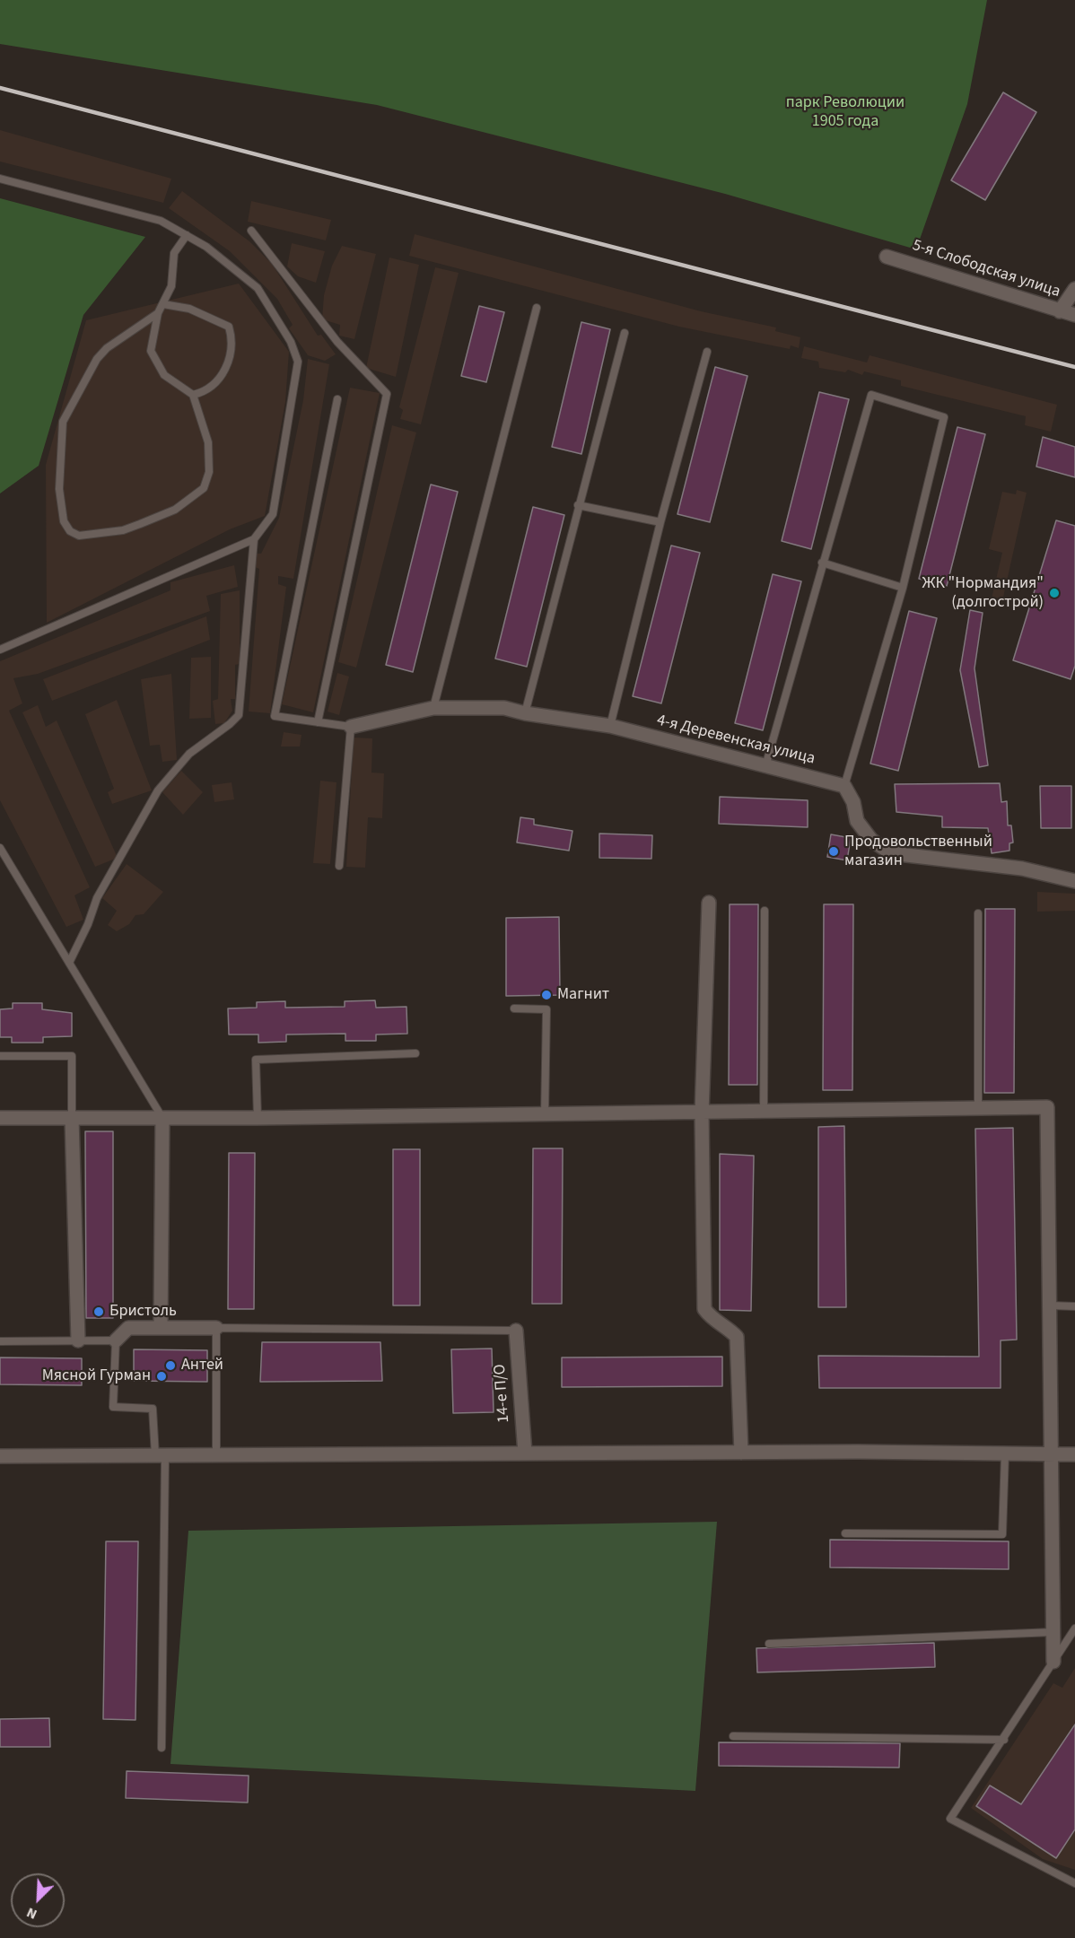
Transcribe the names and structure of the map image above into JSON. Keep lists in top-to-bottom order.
{
  "streets": {
    "street": ["5-я Слободская улица", "4-я Деревенская улица", "14-е П/О"]
  },
  "parks": ["парк Революции 1905 года"],
  "places": [
    "ЖК \"Нормандия\" (долгострой)",
    "Продовольственный магазин",
    "Магнит",
    "Бристоль",
    "Антей",
    "Мясной Гурман"
  ],
  "north": "bottom left"
}
